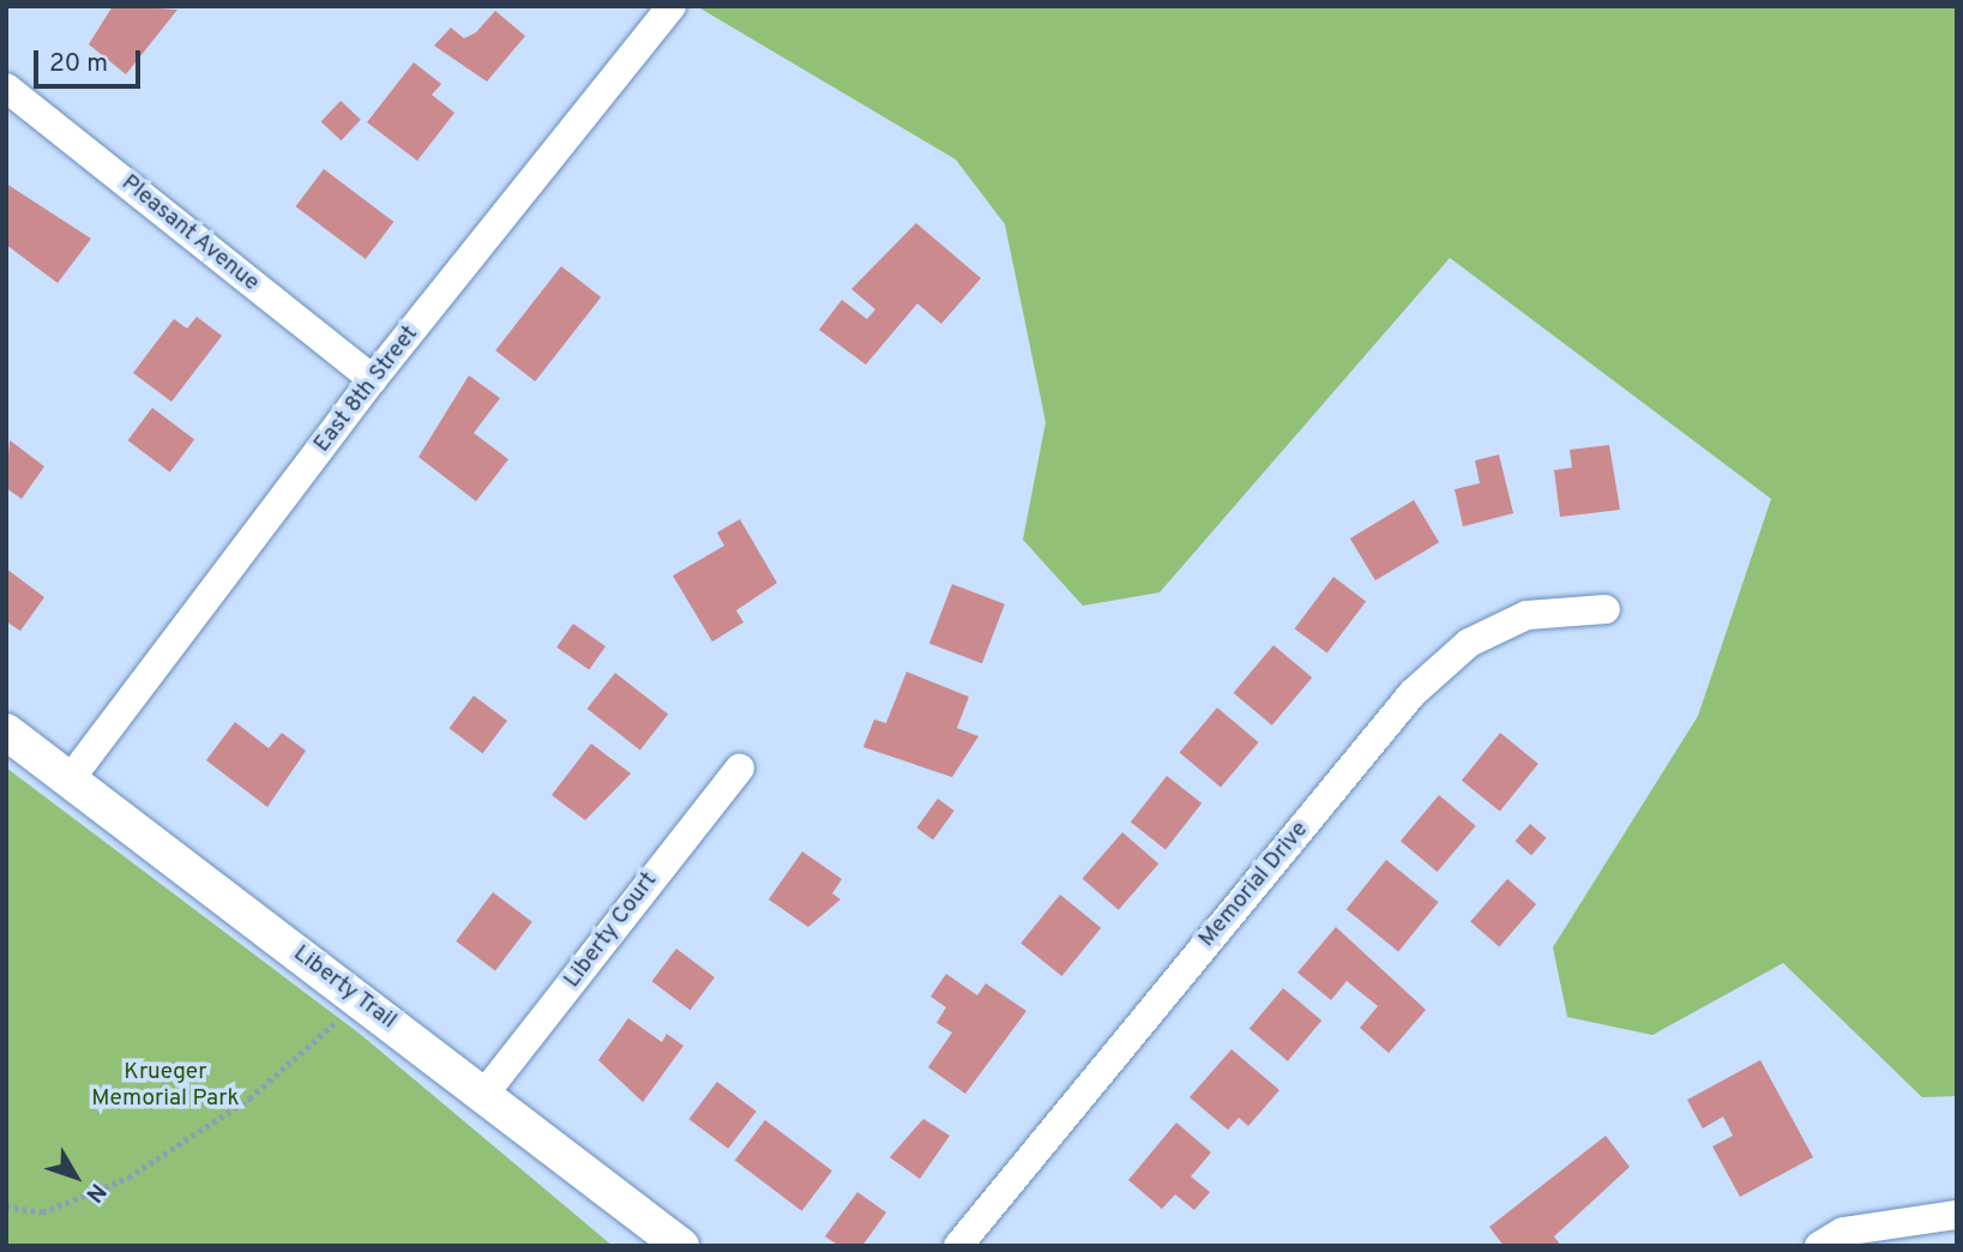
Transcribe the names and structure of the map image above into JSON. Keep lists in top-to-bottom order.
{
  "streets": {
    "street": [
      "Pleasant Avenue",
      "East 8th Street",
      "Memorial Drive",
      "Liberty Court",
      "Liberty Trail"
    ]
  },
  "crossings": [
    ["Pleasant Avenue", "East 8th Street"],
    ["East 8th Street", "Liberty Trail"],
    ["Liberty Court", "Liberty Trail"]
  ],
  "parks": ["Krueger Memorial Park"],
  "scale_bar": "20 m",
  "north": "bottom right"
}
